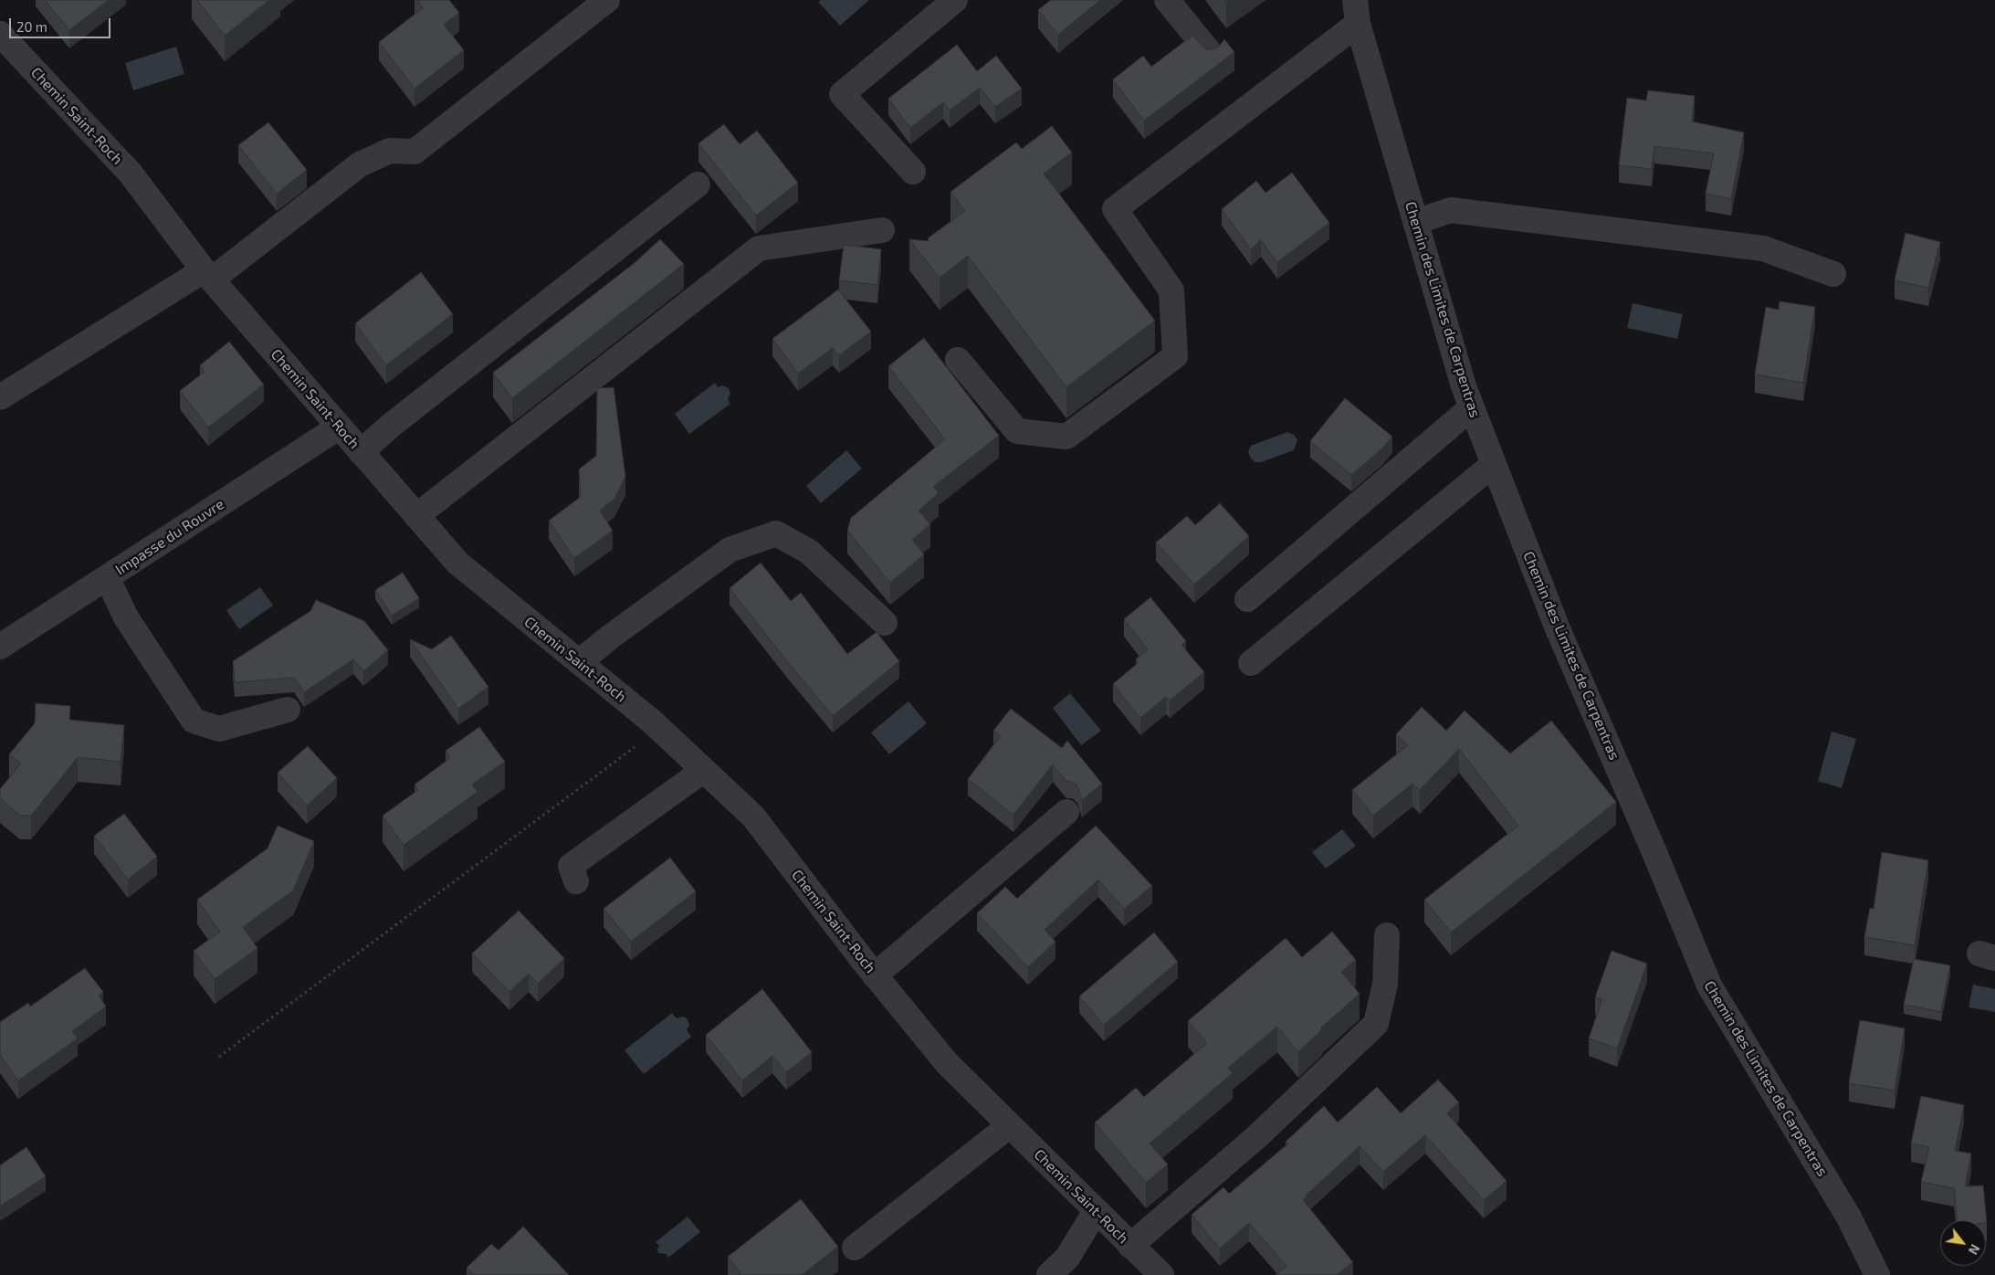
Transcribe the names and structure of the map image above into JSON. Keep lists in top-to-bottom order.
{
  "streets": {
    "street": ["Chemin Saint-Roch", "Chemin des Limites de Carpentras", "Impasse du Rouvre"]
  },
  "crossings": [
    ["Chemin Saint-Roch", "Impasse du Rouvre"]
  ],
  "scale_bar": "20 m",
  "north": "bottom right"
}
